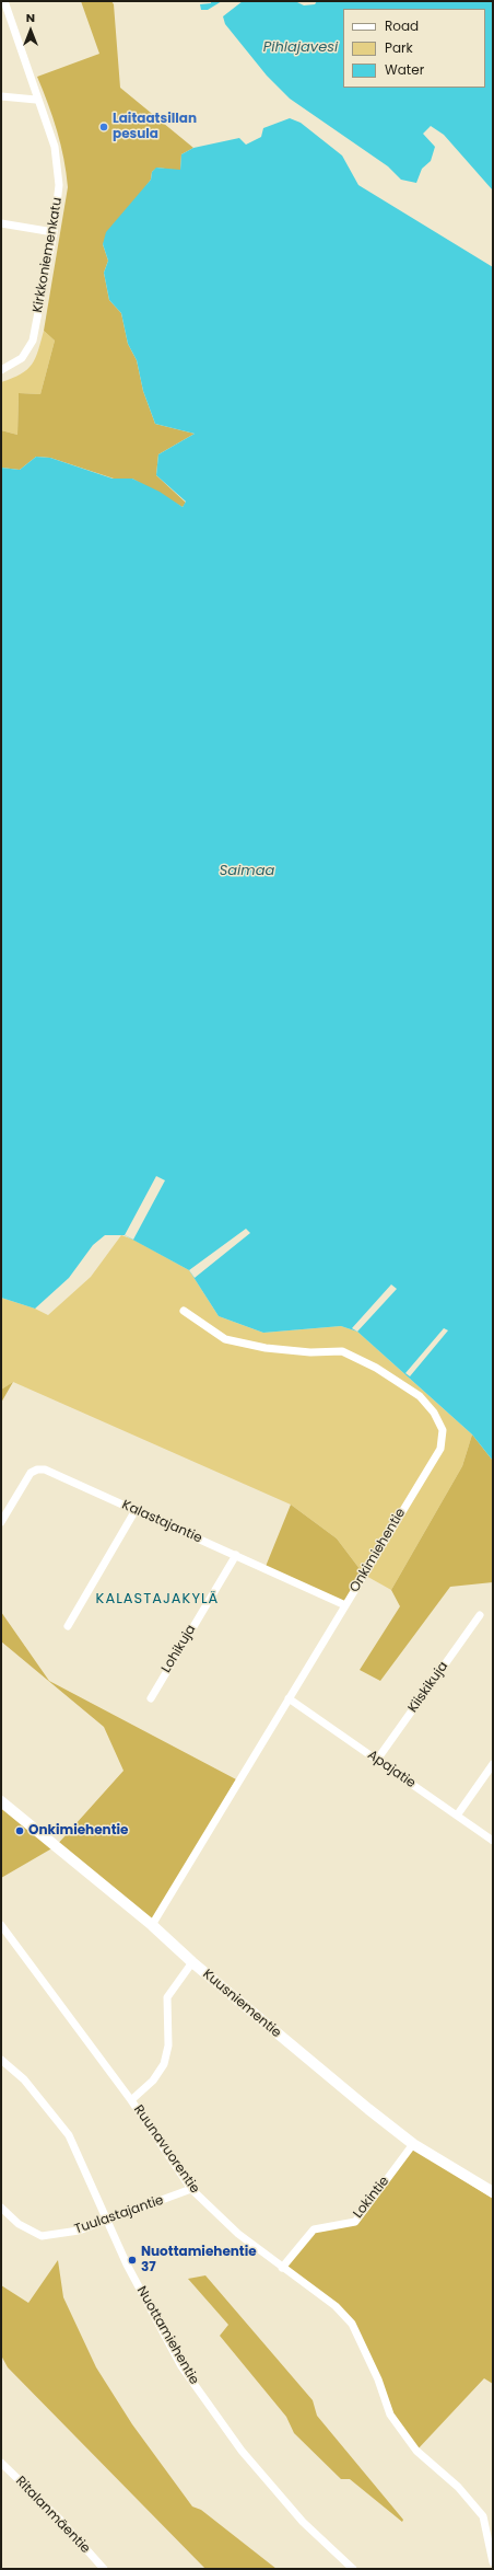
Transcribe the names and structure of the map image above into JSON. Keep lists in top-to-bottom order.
{
  "streets": {
    "street": [
      "Kirkkoniemenkatu",
      "Kalastajantie",
      "Onkimiehentie",
      "Lohikuja",
      "Kiiskikuja",
      "Apajatie",
      "Kuusniementie",
      "Ruunavuorentie",
      "Lokintie",
      "Tuulastajantie",
      "Nuottamiehentie",
      "Ritalanmäentie"
    ]
  },
  "crossings": [
    ["Kalastajantie", "Onkimiehentie"],
    ["Kalastajantie", "Lohikuja"],
    ["Onkimiehentie", "Apajatie"],
    ["Onkimiehentie", "Kuusniementie"],
    ["Kiiskikuja", "Apajatie"],
    ["Kuusniementie", "Lokintie"],
    ["Ruunavuorentie", "Lokintie"],
    ["Ruunavuorentie", "Tuulastajantie"],
    ["Tuulastajantie", "Nuottamiehentie"]
  ],
  "districts": ["KALASTAJAKYLÄ"],
  "water": ["Pihlajavesi", "Saimaa"],
  "places": ["Laitaatsillan pesula", "Onkimiehentie", "Nuottamiehentie 37"],
  "legend": ["Road", "Park", "Water"],
  "north": "top"
}
